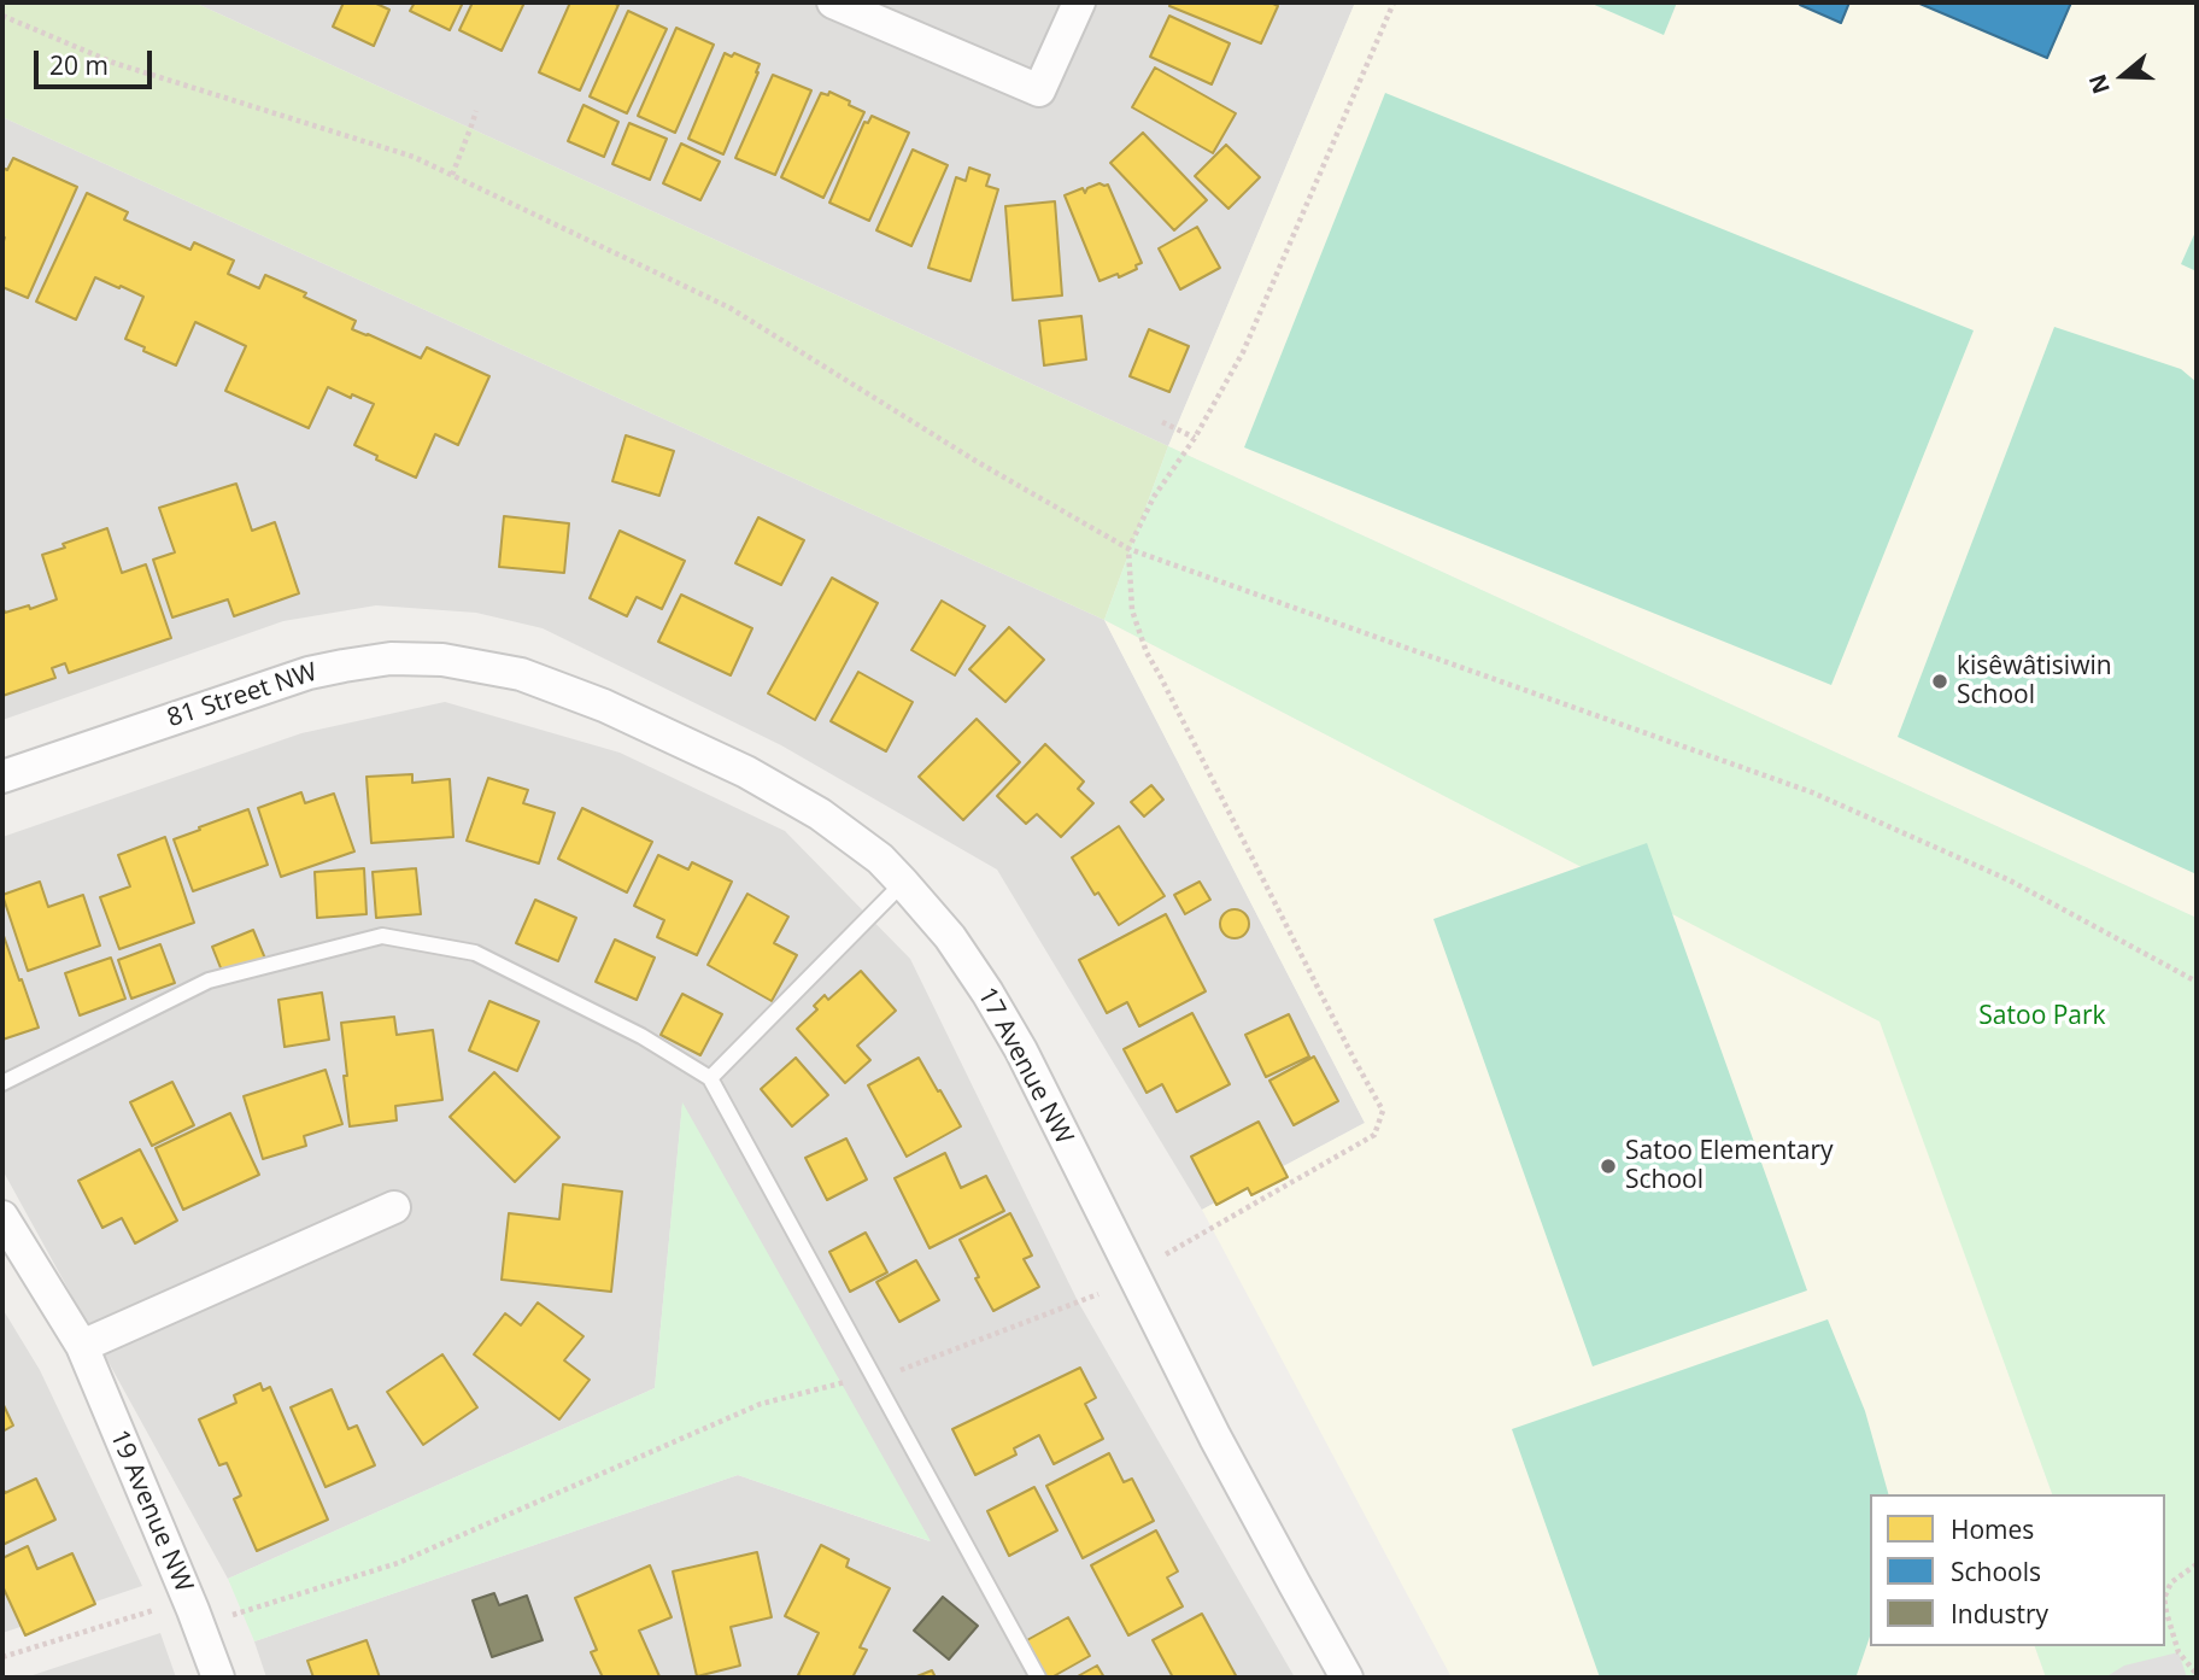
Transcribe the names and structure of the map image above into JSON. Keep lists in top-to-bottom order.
{
  "streets": {
    "street": ["81 Street NW", "17 Avenue NW", "19 Avenue NW"]
  },
  "crossings": [
    ["81 Street NW", "17 Avenue NW"]
  ],
  "parks": ["Satoo Park"],
  "places": ["kisêwâtisiwin School", "Satoo Elementary School"],
  "legend": ["Homes", "Schools", "Industry"],
  "scale_bar": "20 m",
  "north": "left"
}
